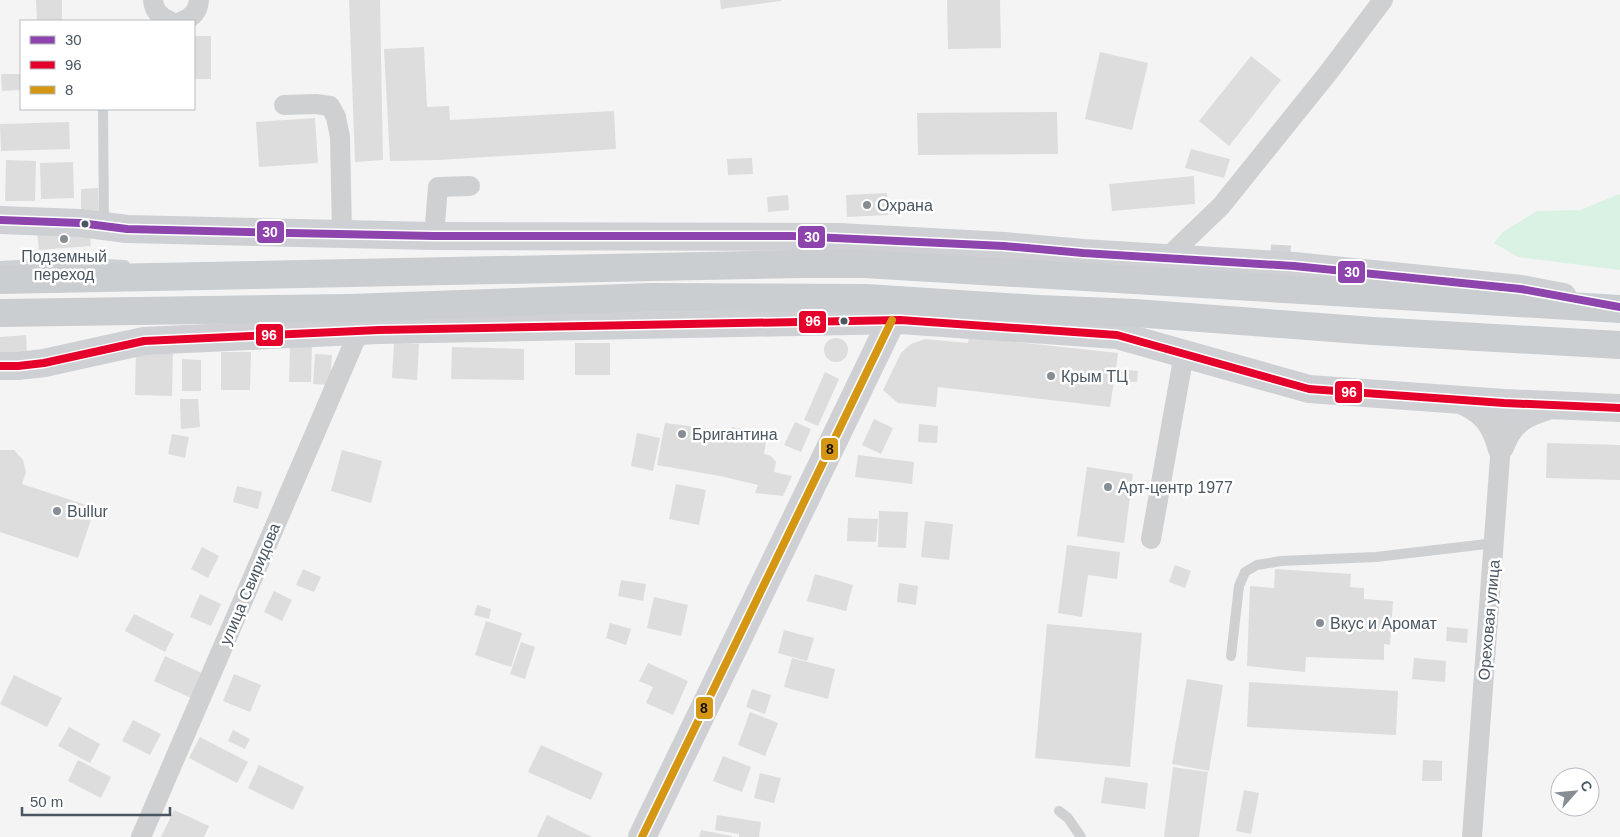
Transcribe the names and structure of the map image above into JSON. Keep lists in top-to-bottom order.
{
  "streets": {
    "street": ["улица Свиридова", "Ореховая улица"]
  },
  "places": [
    "Охрана",
    "Подземный переход",
    "Крым ТЦ",
    "Бригантина",
    "Арт-центр 1977",
    "Bullur",
    "Вкус и Аромат"
  ],
  "lines": ["transit line 30", "transit line 96", "transit line 8"],
  "legend": ["30", "96", "8"],
  "scale_bar": "50 m",
  "north": "top right"
}
